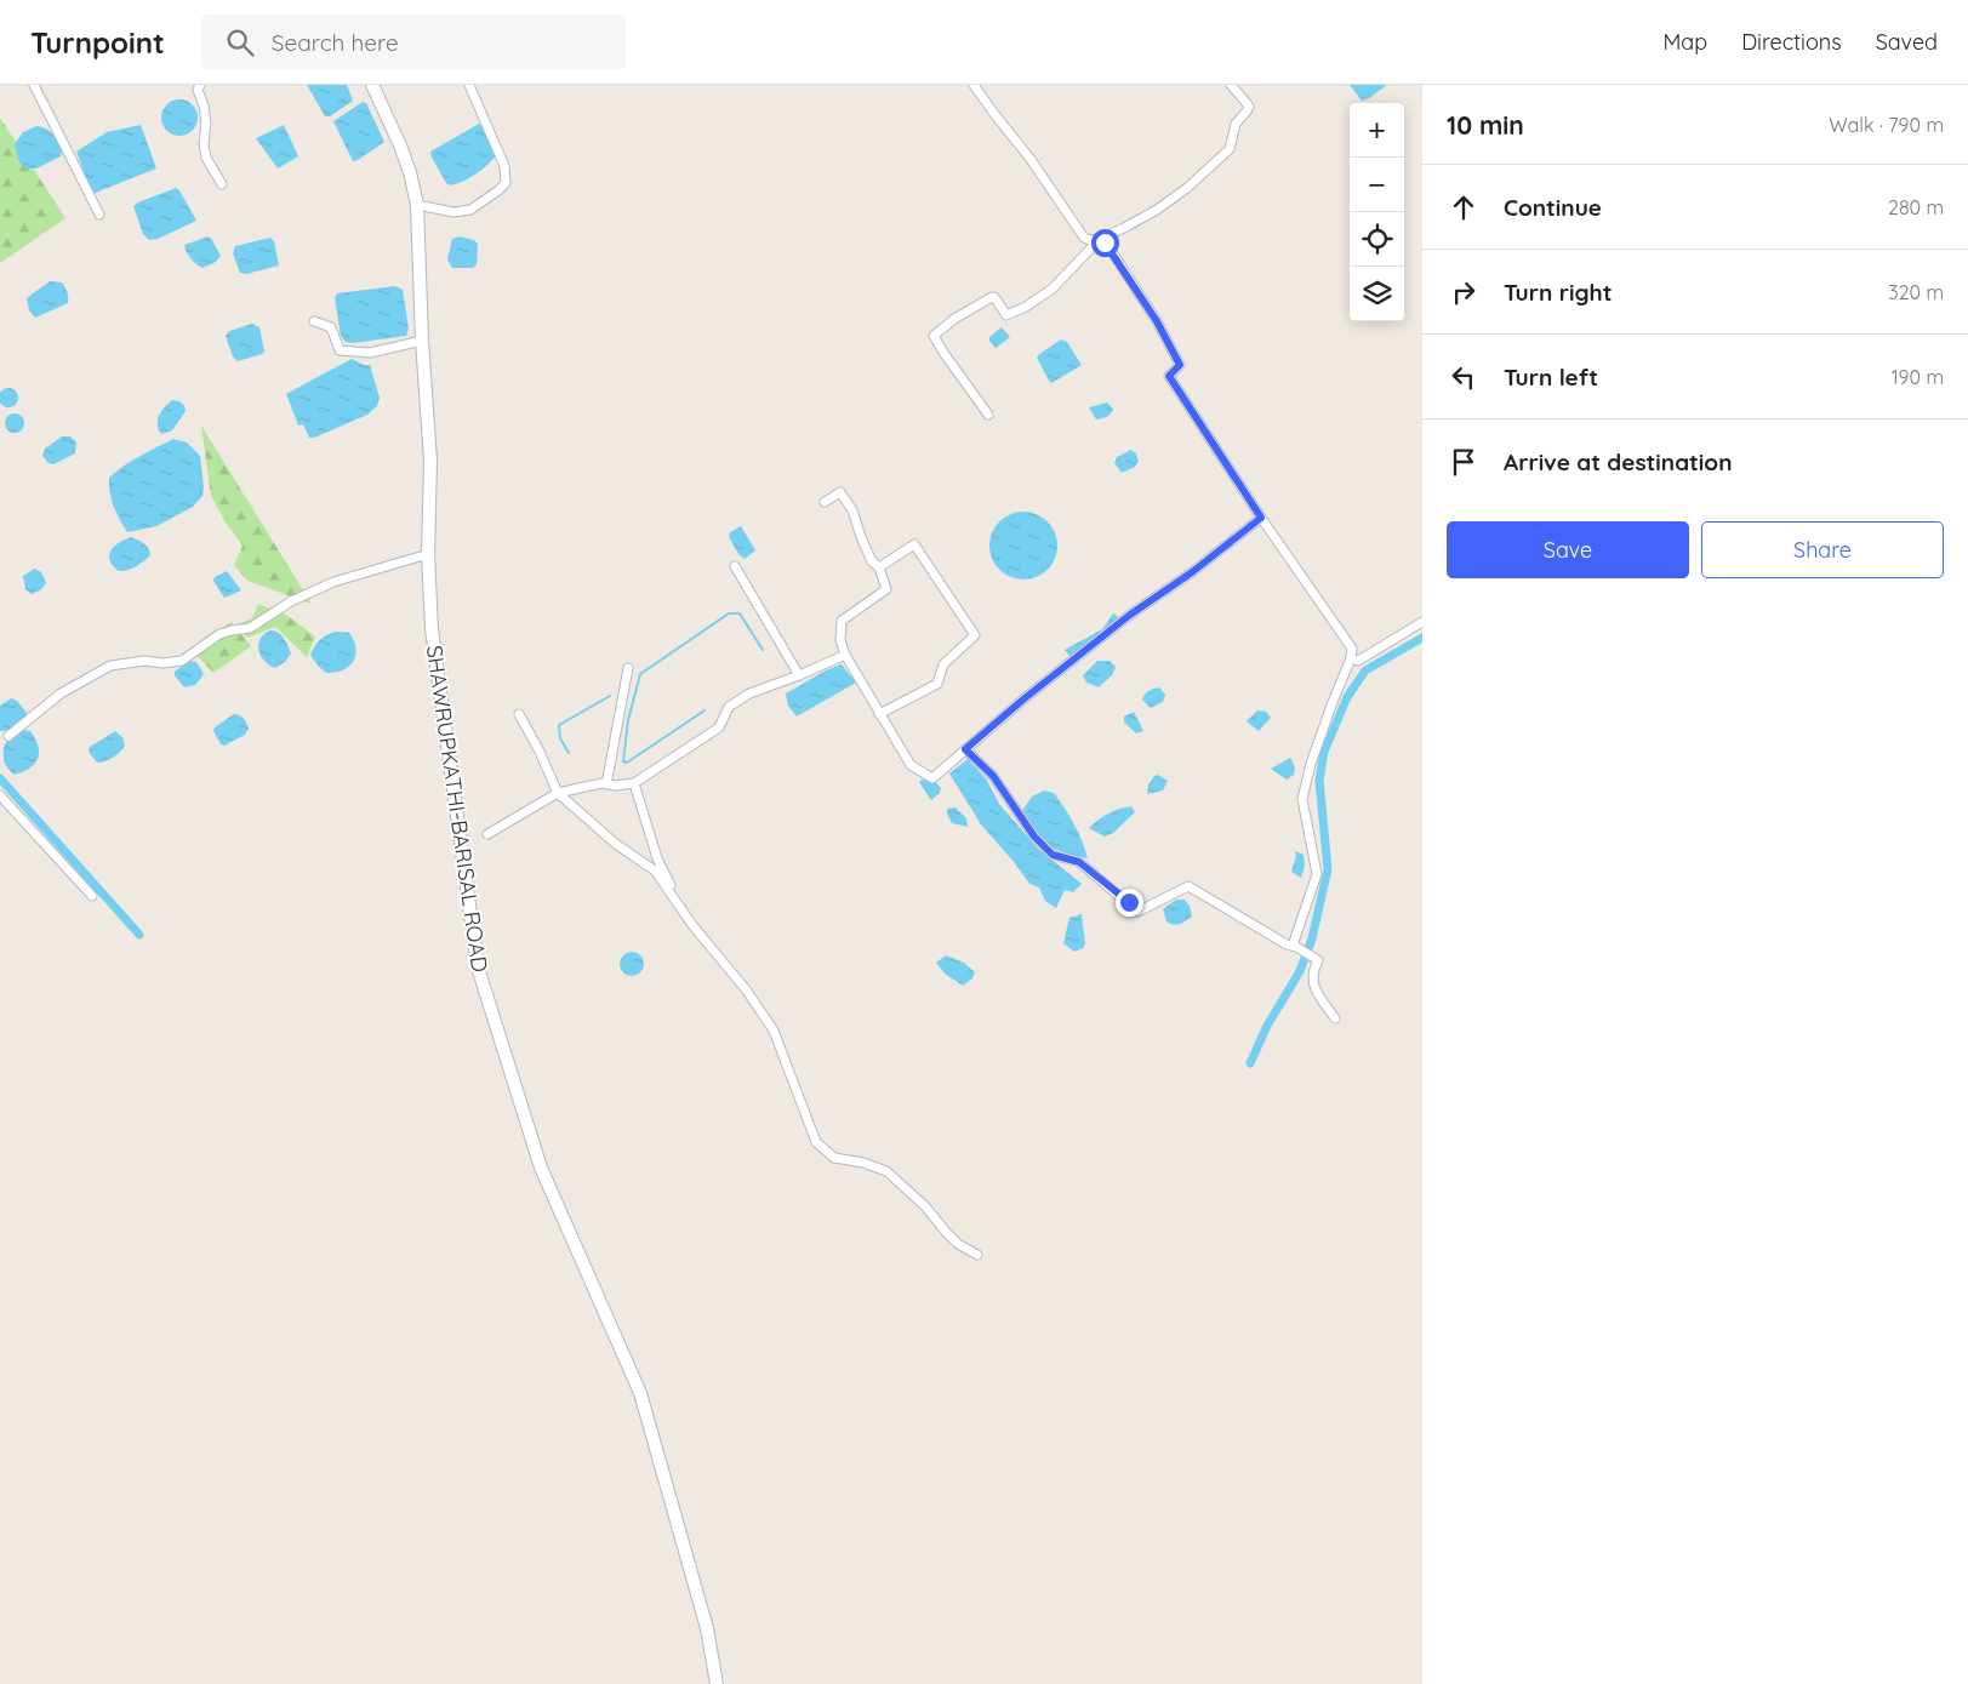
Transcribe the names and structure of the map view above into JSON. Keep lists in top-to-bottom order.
{
  "streets": {
    "main road": ["SHAWRUPKATHI-BARISAL ROAD"]
  },
  "page": {
    "header": "Turnpoint",
    "search": "Search here",
    "nav": ["Map", "Directions", "Saved"],
    "heading": ["10 min", "Walk · 790 m"],
    "map_buttons": ["+", "−"],
    "list": [
      ["Continue", "280 m"],
      ["Turn right", "320 m"],
      ["Turn left", "190 m"],
      "Arrive at destination"
    ],
    "buttons": ["Save", "Share"]
  }
}
